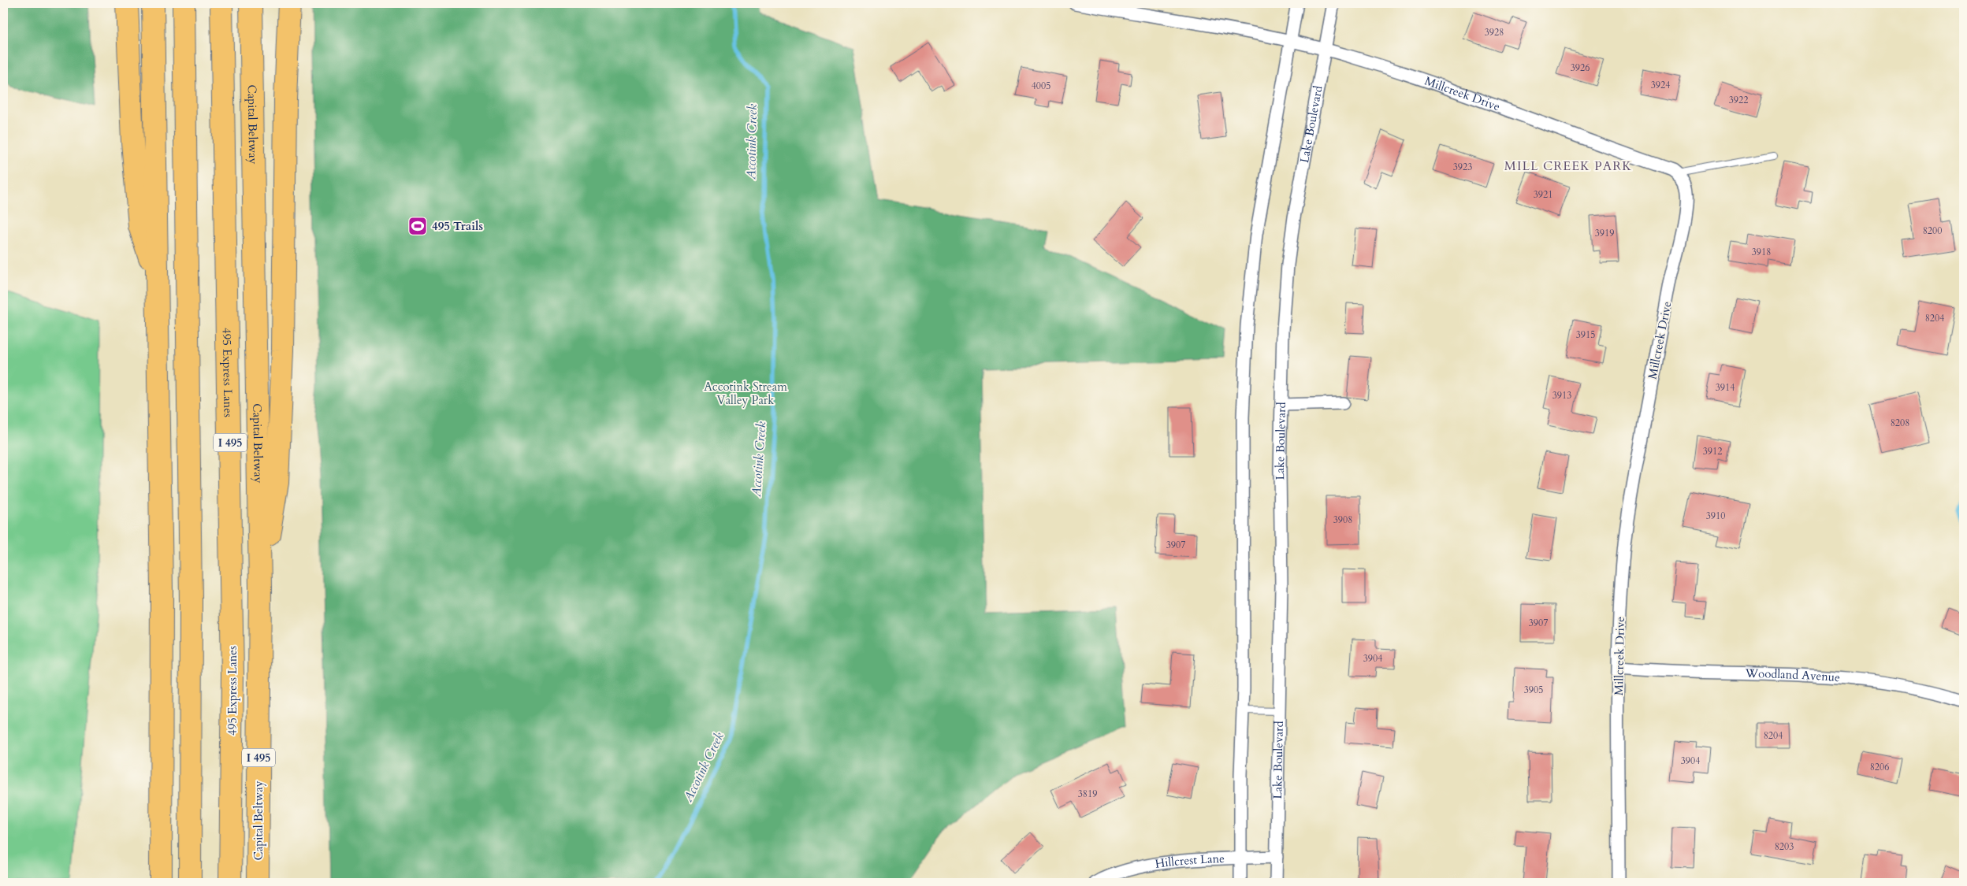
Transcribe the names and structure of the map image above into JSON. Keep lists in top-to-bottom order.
{
  "streets": {
    "highway": ["Capital Beltway", "495 Express Lanes", "I 495"],
    "street": [
      "Millcreek Drive",
      "Lake Boulevard",
      "Woodland Avenue",
      "Hillcrest Lane"
    ]
  },
  "crossings": [
    ["Millcreek Drive", "Lake Boulevard"],
    ["Millcreek Drive", "Woodland Avenue"],
    ["Lake Boulevard", "Hillcrest Lane"]
  ],
  "districts": ["MILL CREEK PARK"],
  "water": ["Accotink Creek"],
  "parks": ["Accotink Stream Valley Park"],
  "places": {
    "sports": ["495 Trails"]
  },
  "house_numbers": [
    "3928",
    "3926",
    "3924",
    "4005",
    "3922",
    "3923",
    "3921",
    "8200",
    "3919",
    "3918",
    "8204",
    "3915",
    "3914",
    "3913",
    "8208",
    "3912",
    "3910",
    "3908",
    "3907",
    "3907",
    "3904",
    "3905",
    "8204",
    "3904",
    "8206",
    "3819",
    "8203"
  ]
}
